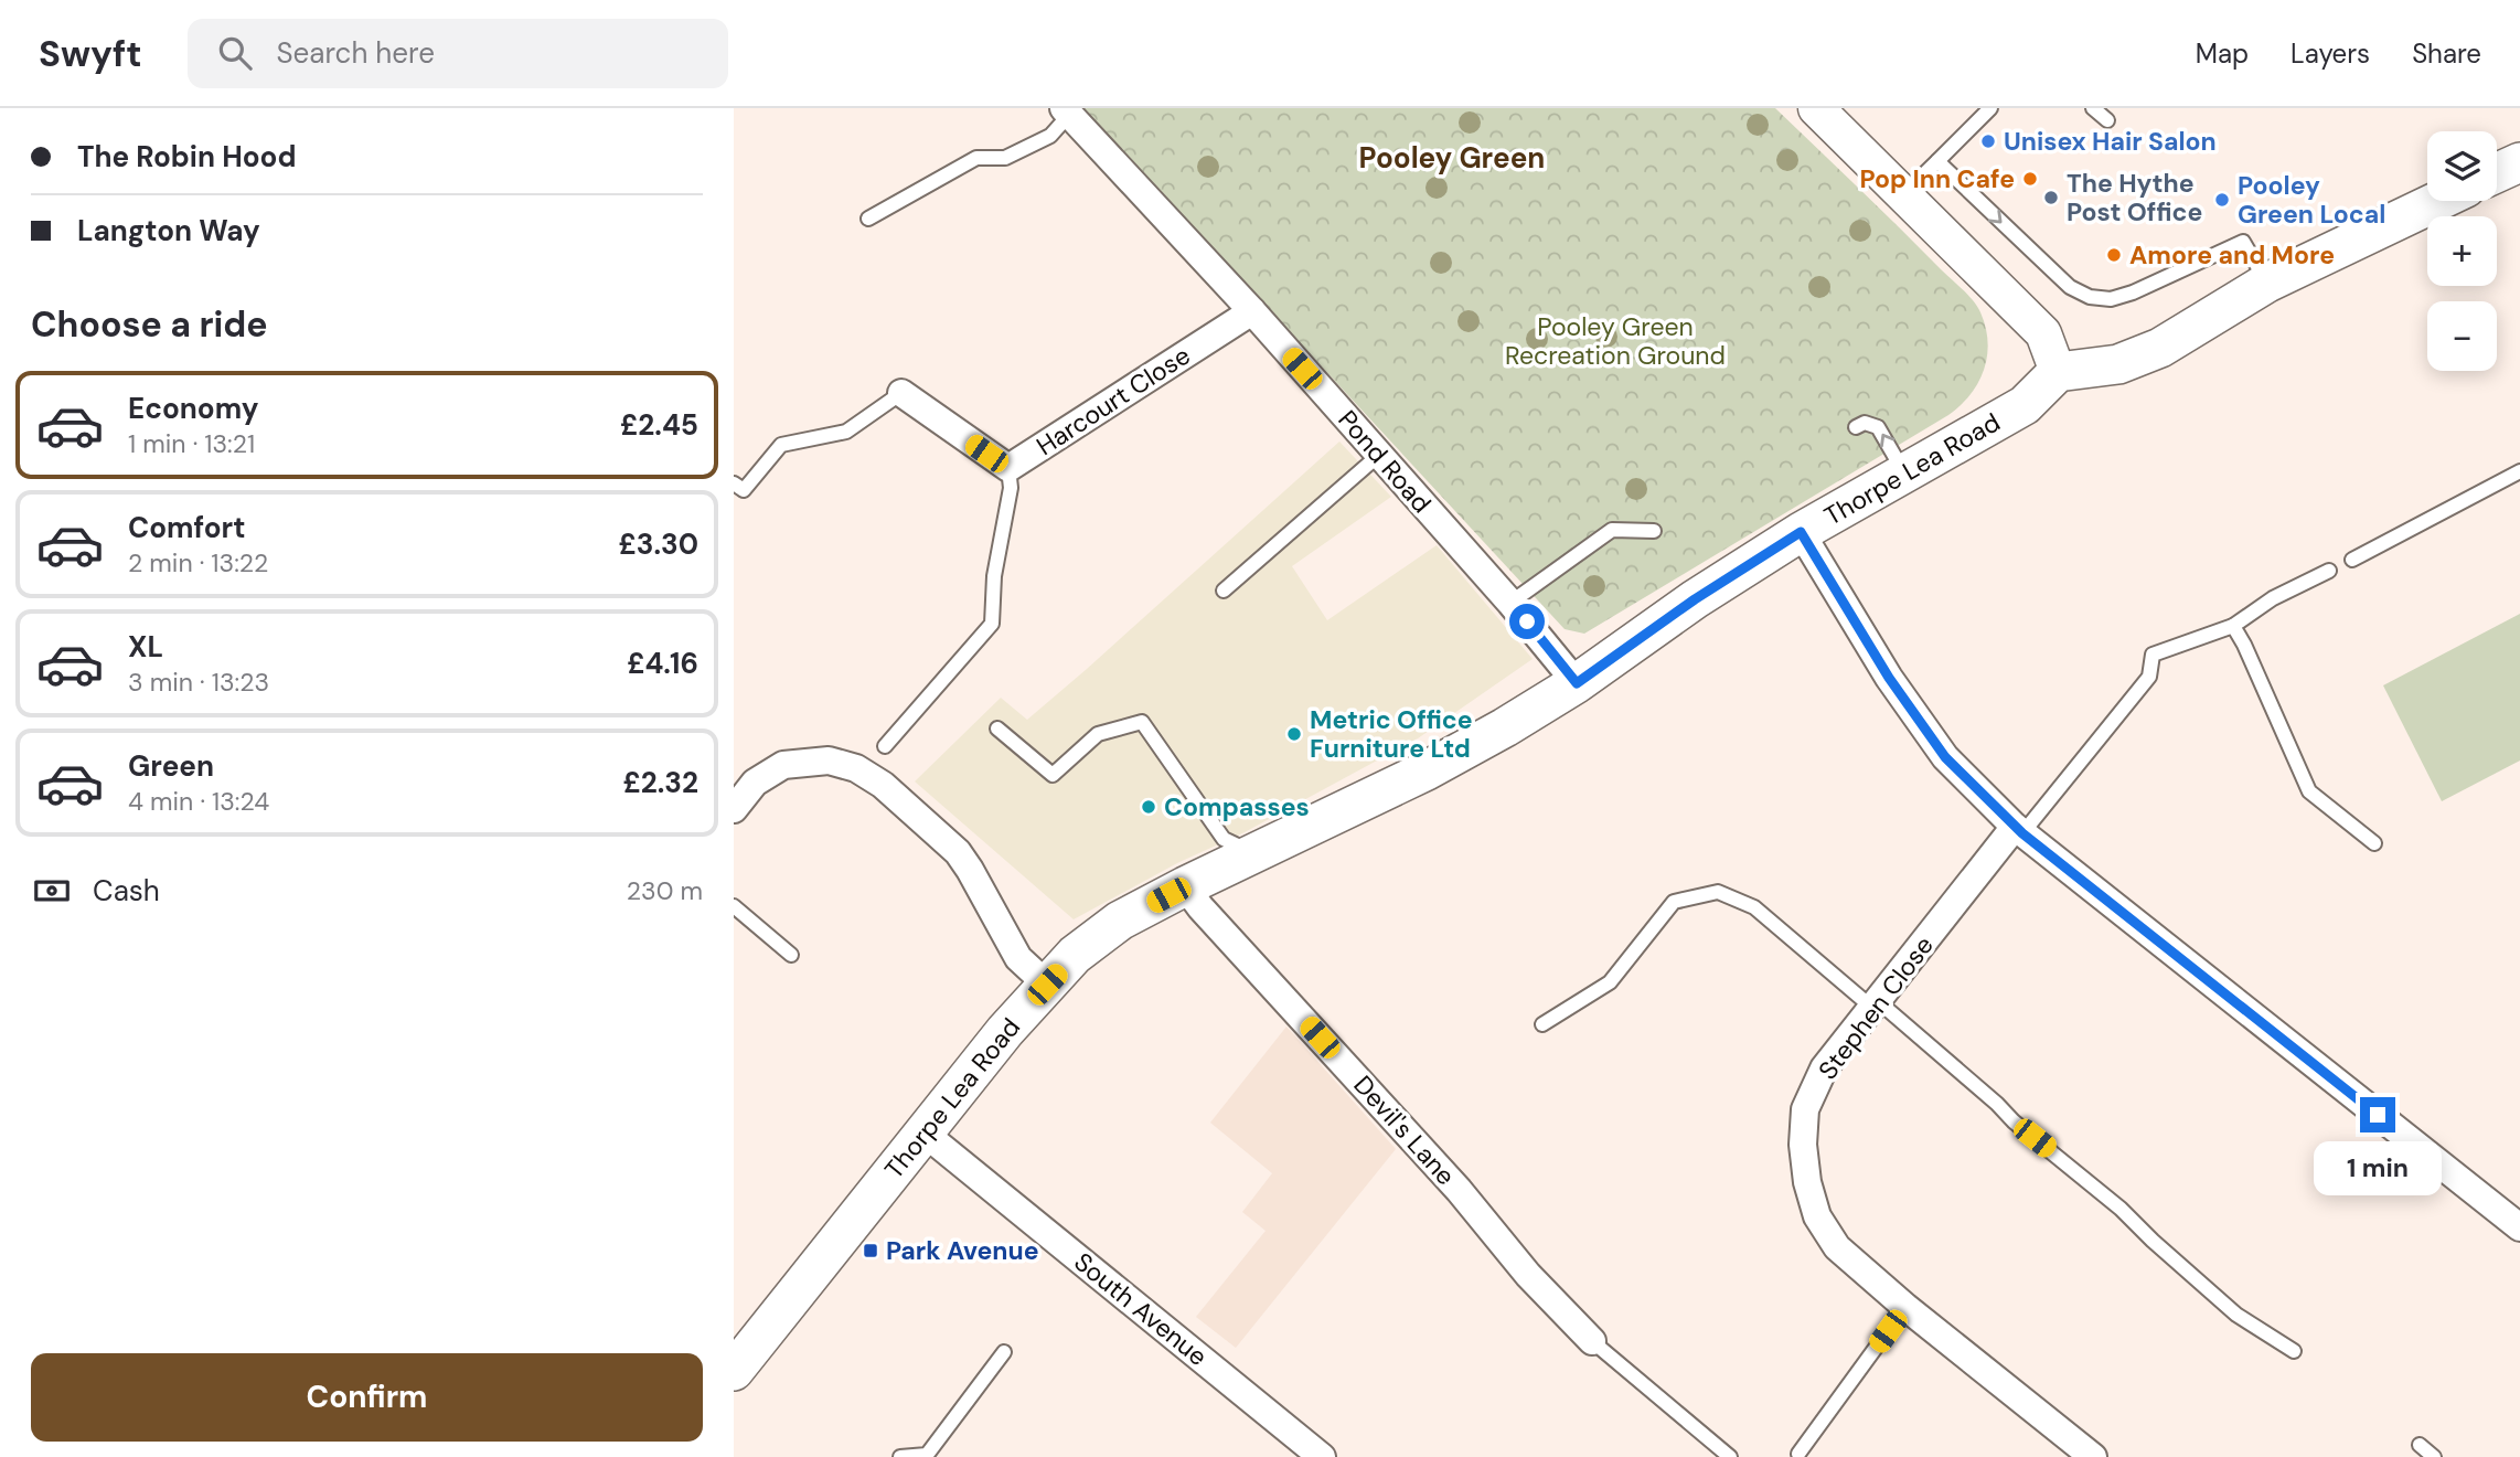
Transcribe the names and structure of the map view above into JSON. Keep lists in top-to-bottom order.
{
  "streets": {
    "main road": ["Thorpe Lea Road"],
    "street": [
      "Harcourt Close",
      "Pond Road",
      "Stephen Close",
      "Devil's Lane",
      "South Avenue"
    ]
  },
  "crossings": [
    ["Harcourt Close", "Pond Road"],
    ["Pond Road", "Thorpe Lea Road"],
    ["Thorpe Lea Road", "Devil's Lane"],
    ["Thorpe Lea Road", "South Avenue"]
  ],
  "districts": ["Pooley Green"],
  "parks": ["Pooley Green Recreation Ground"],
  "places": {
    "other": [
      "Unisex Hair Salon",
      "Pop Inn Cafe",
      "The Hythe Post Office",
      "Pooley Green Local",
      "Amore and More",
      "Metric Office Furniture Ltd",
      "Compasses"
    ],
    "transit": ["Park Avenue"]
  },
  "page": {
    "header": "Swyft",
    "search": "Search here",
    "nav": ["Map", "Layers", "Share"],
    "banner": ["The Robin Hood", "Langton Way"],
    "map_buttons": ["+", "−"],
    "heading": "Choose a ride",
    "list": [
      {
        "name": "Economy",
        "note": "1 min · 13:21",
        "value": "£2.45"
      },
      {
        "name": "Comfort",
        "note": "2 min · 13:22",
        "value": "£3.30"
      },
      {
        "name": "XL",
        "note": "3 min · 13:23",
        "value": "£4.16"
      },
      {
        "name": "Green",
        "note": "4 min · 13:24",
        "value": "£2.32"
      }
    ],
    "pay": ["Cash", "230 m"],
    "bubble": "1 min",
    "buttons": "Confirm"
  }
}
